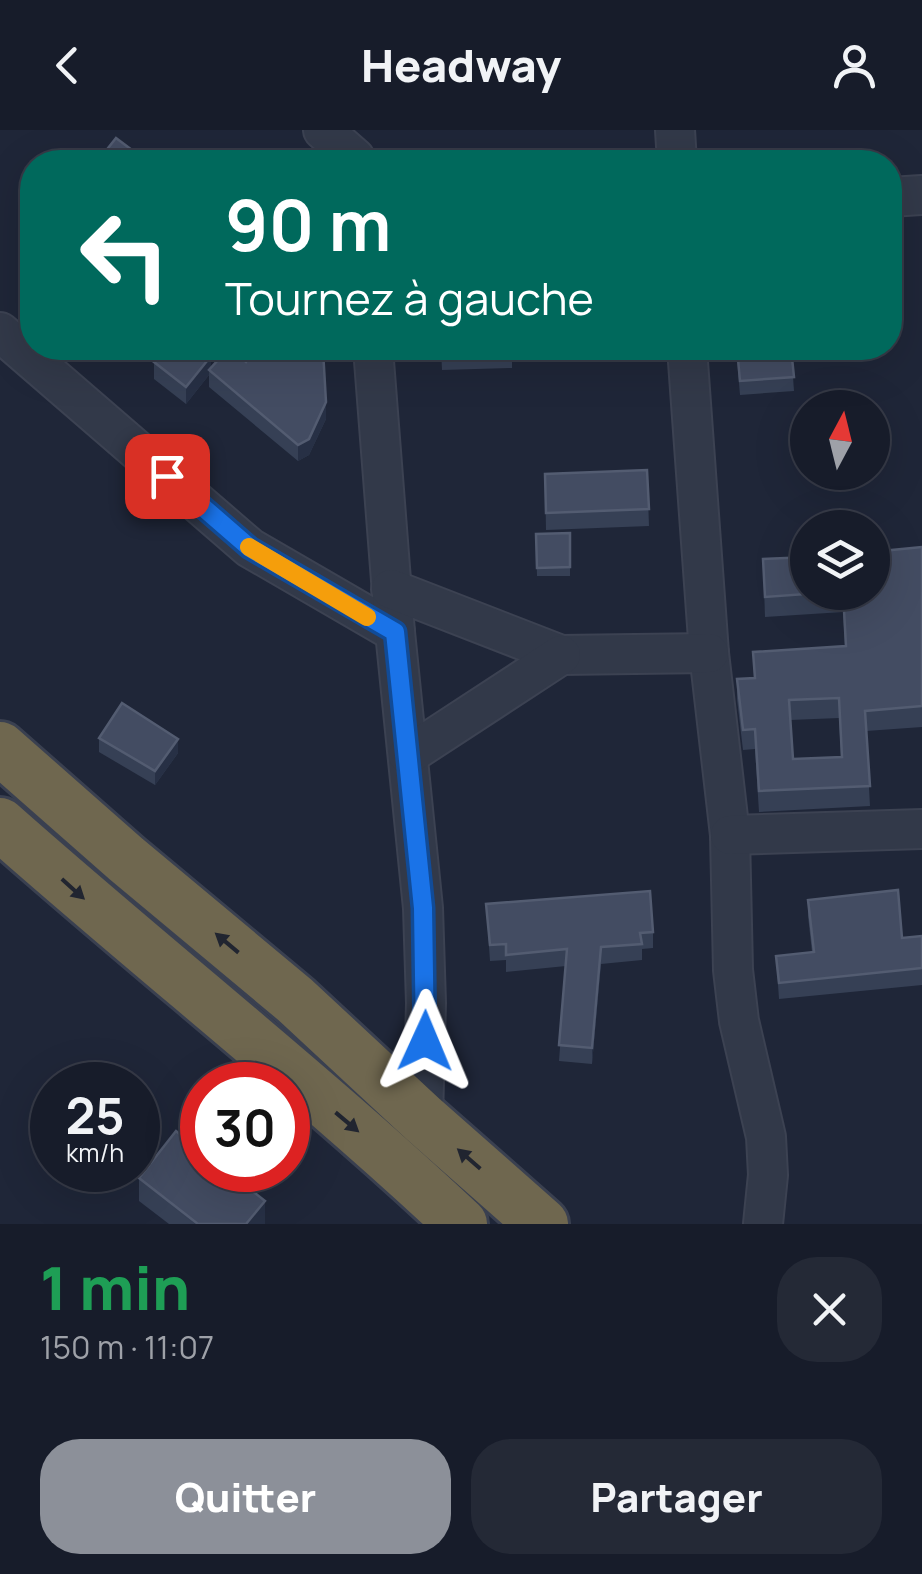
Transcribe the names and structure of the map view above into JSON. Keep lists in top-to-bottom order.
{
  "north": "top",
  "page": {
    "header": "Headway",
    "turn": ["90 m", "Tournez à gauche"],
    "speed": "25 km/h",
    "limit": "30",
    "heading": ["1 min", "150 m · 11:07"],
    "buttons": ["Quitter", "Partager"]
  }
}
